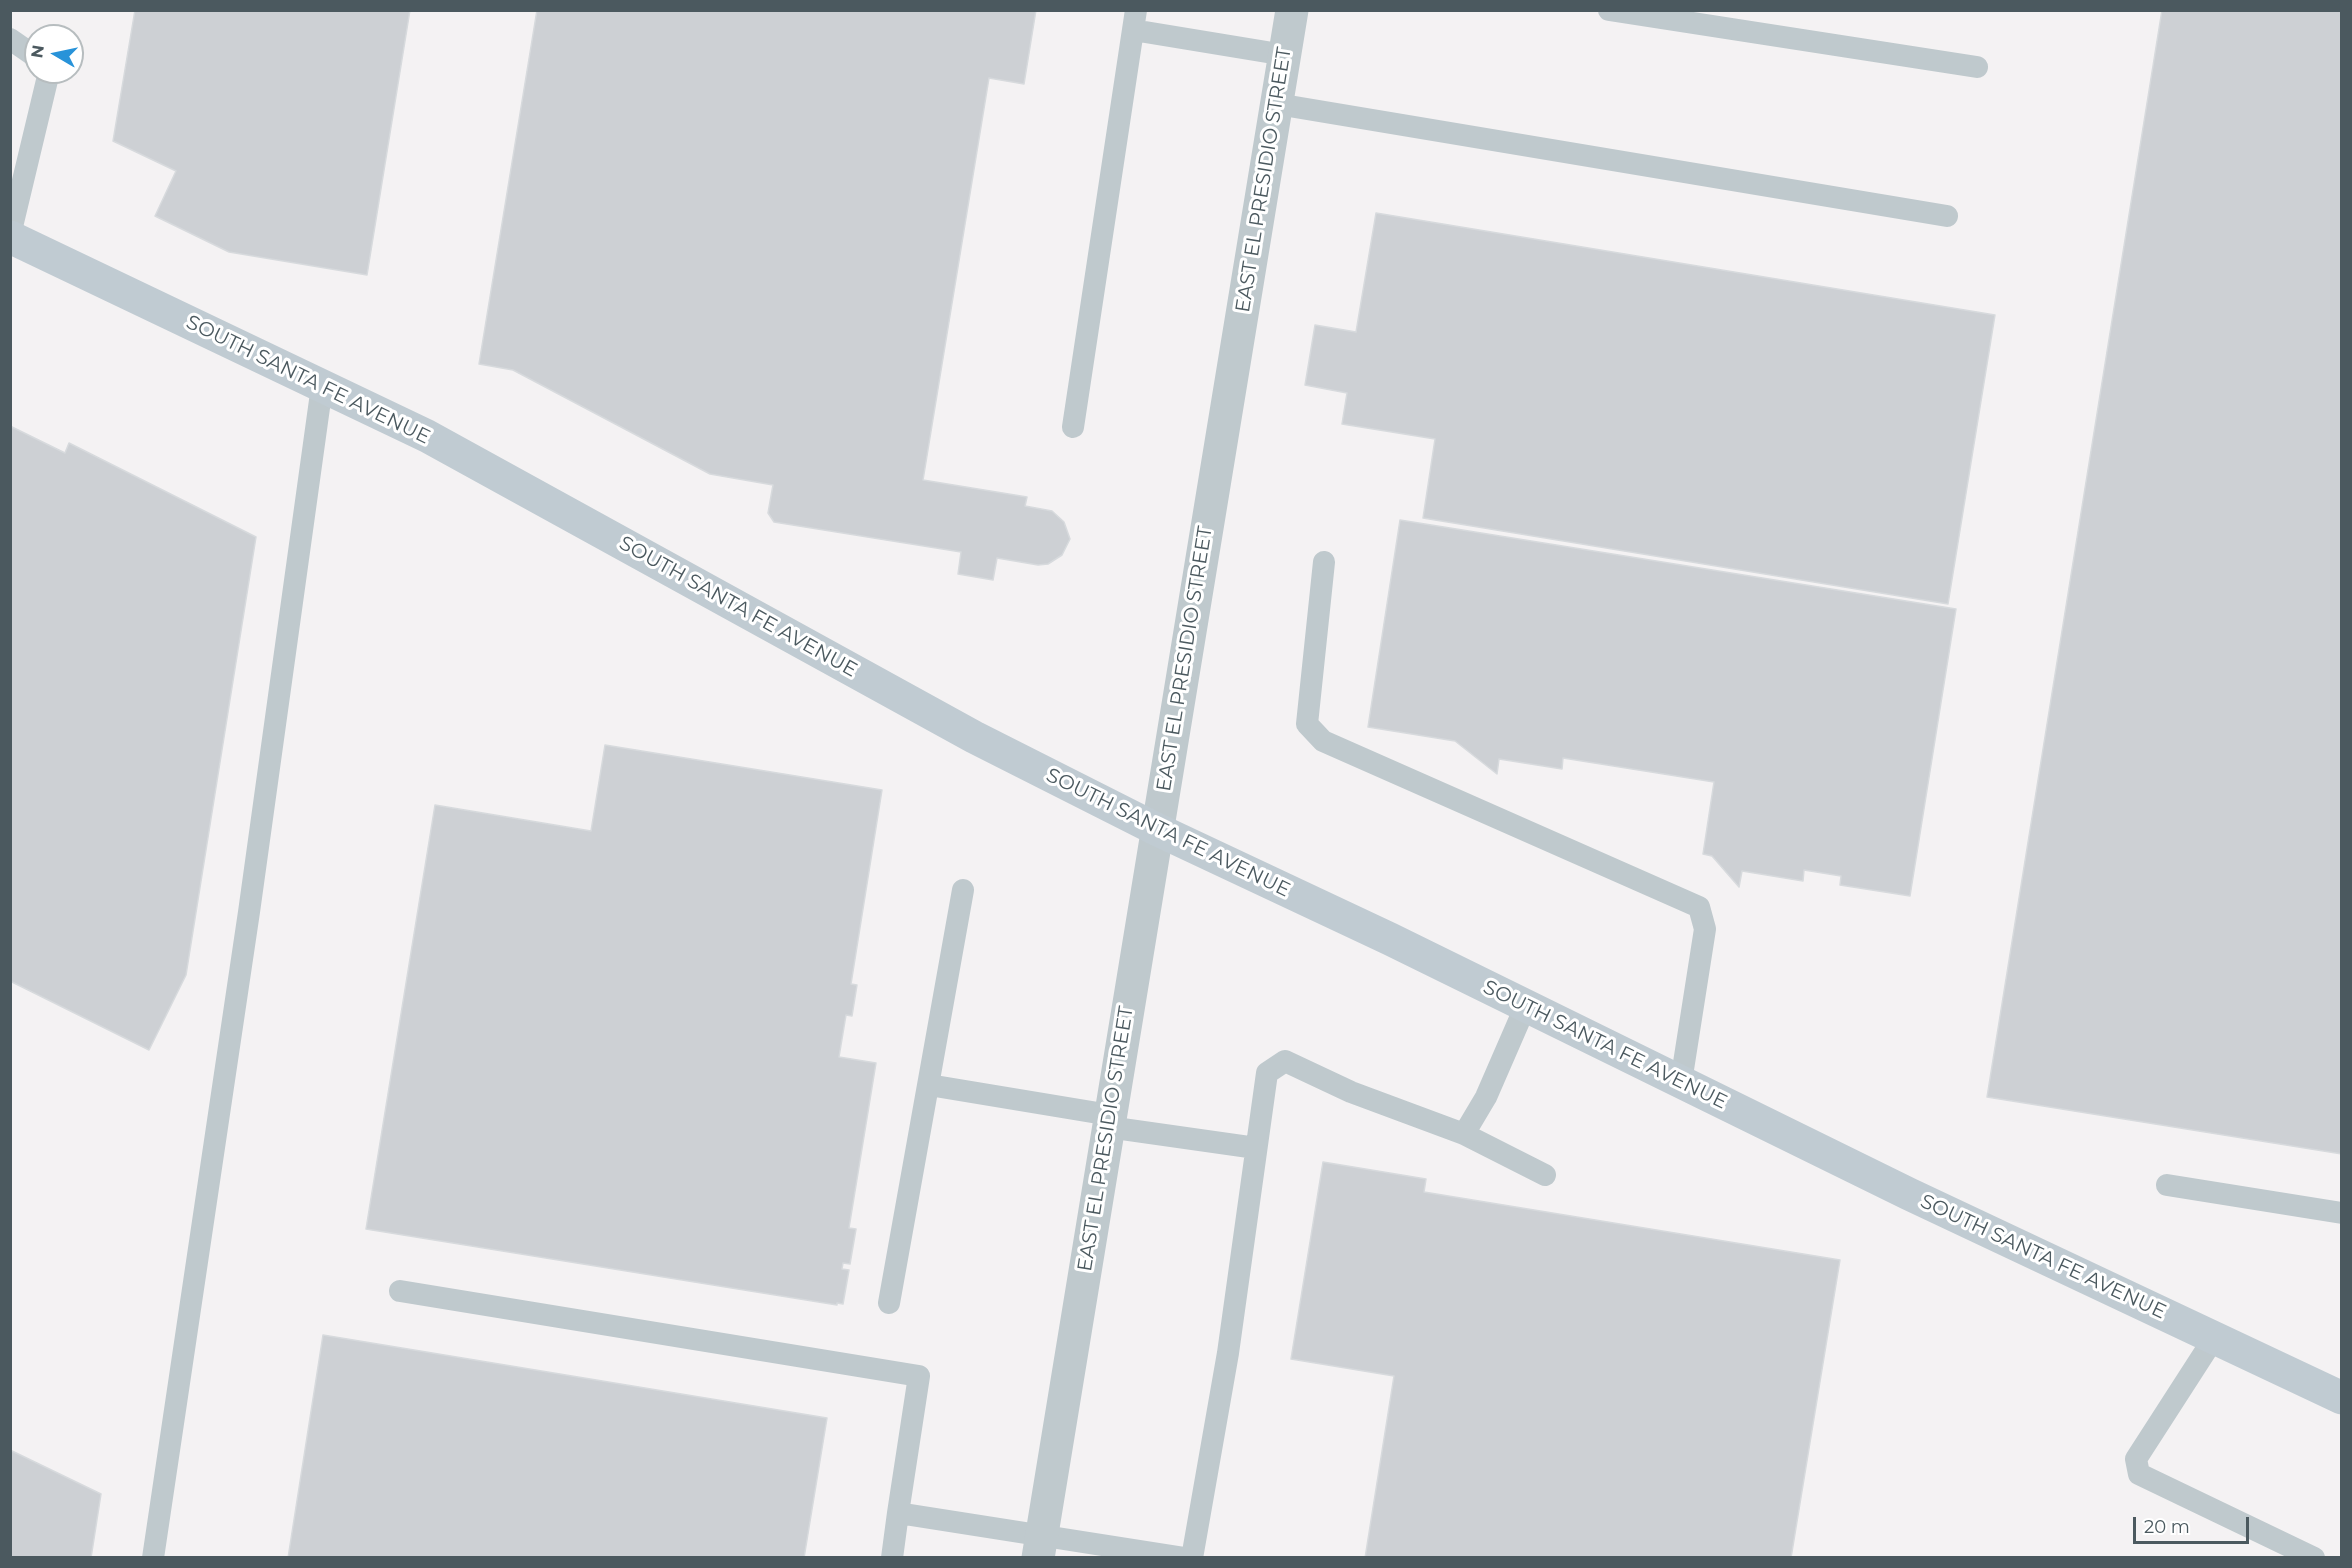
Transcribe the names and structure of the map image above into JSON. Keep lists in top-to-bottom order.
{
  "streets": {
    "main road": ["SOUTH SANTA FE AVENUE"],
    "street": ["EAST EL PRESIDIO STREET"]
  },
  "crossings": [
    ["EAST EL PRESIDIO STREET", "SOUTH SANTA FE AVENUE"]
  ],
  "scale_bar": "20 m",
  "north": "left"
}
